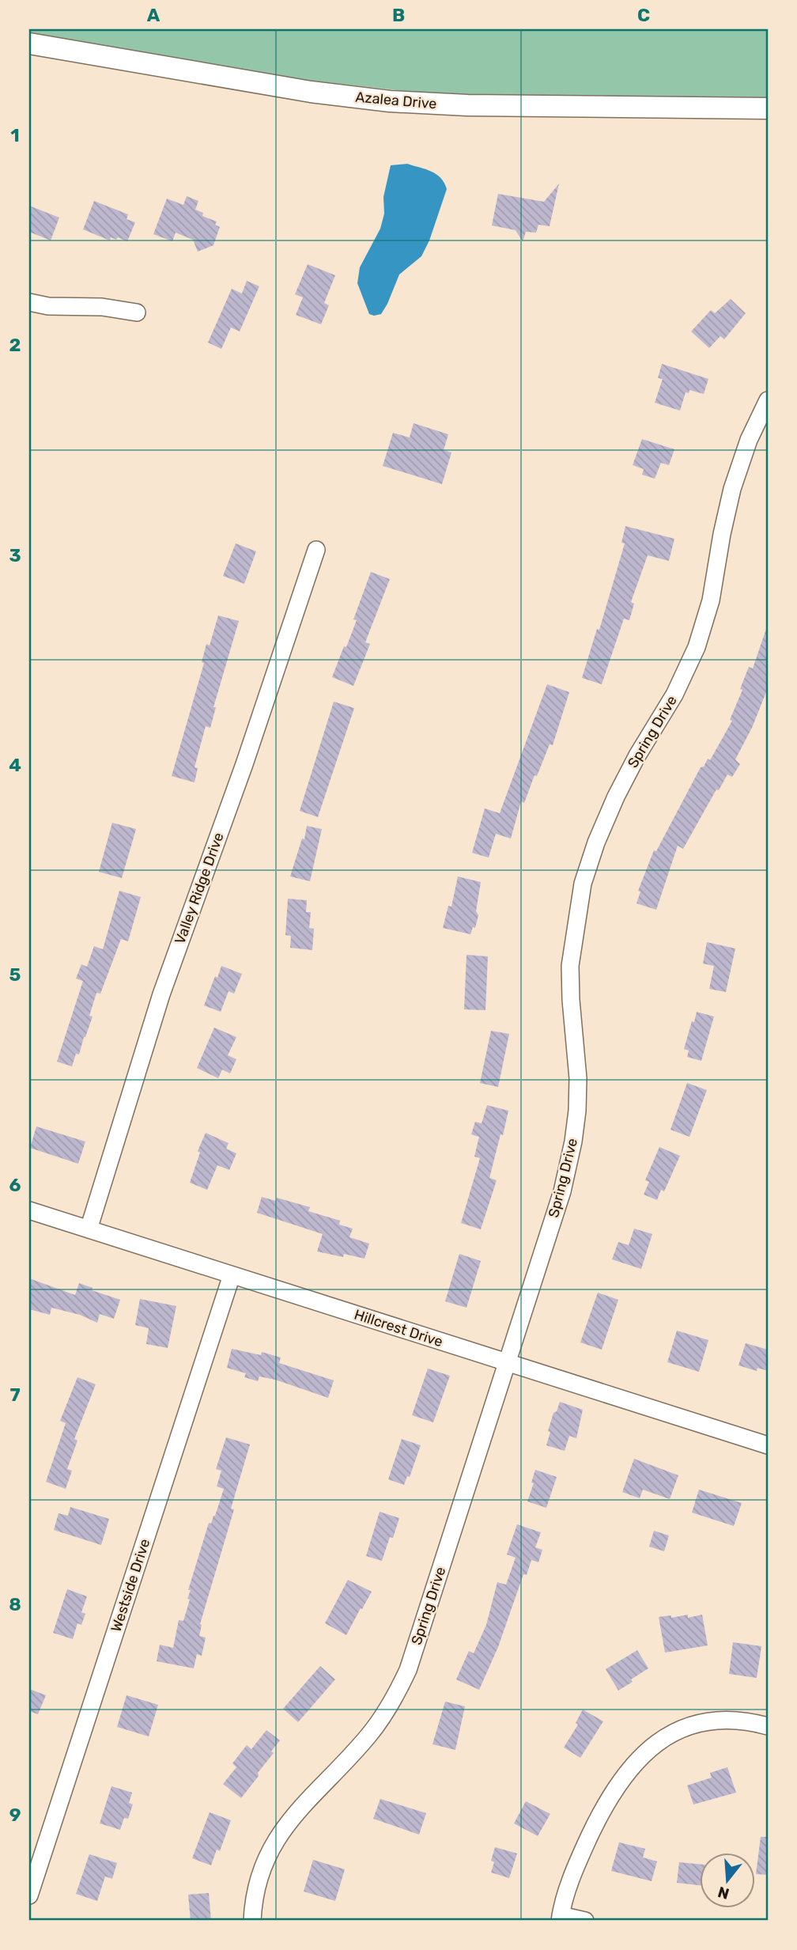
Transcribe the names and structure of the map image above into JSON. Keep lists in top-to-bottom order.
{
  "streets": {
    "street": [
      "Azalea Drive",
      "Spring Drive",
      "Valley Ridge Drive",
      "Hillcrest Drive",
      "Westside Drive"
    ]
  },
  "crossings": [
    ["Spring Drive", "Hillcrest Drive"],
    ["Valley Ridge Drive", "Hillcrest Drive"],
    ["Hillcrest Drive", "Westside Drive"]
  ],
  "north": "bottom",
  "grid": {
    "columns": ["A", "B", "C"],
    "rows": [
      "1",
      "2",
      "3",
      "4",
      "5",
      "6",
      "7",
      "8",
      "9"
    ]
  }
}
